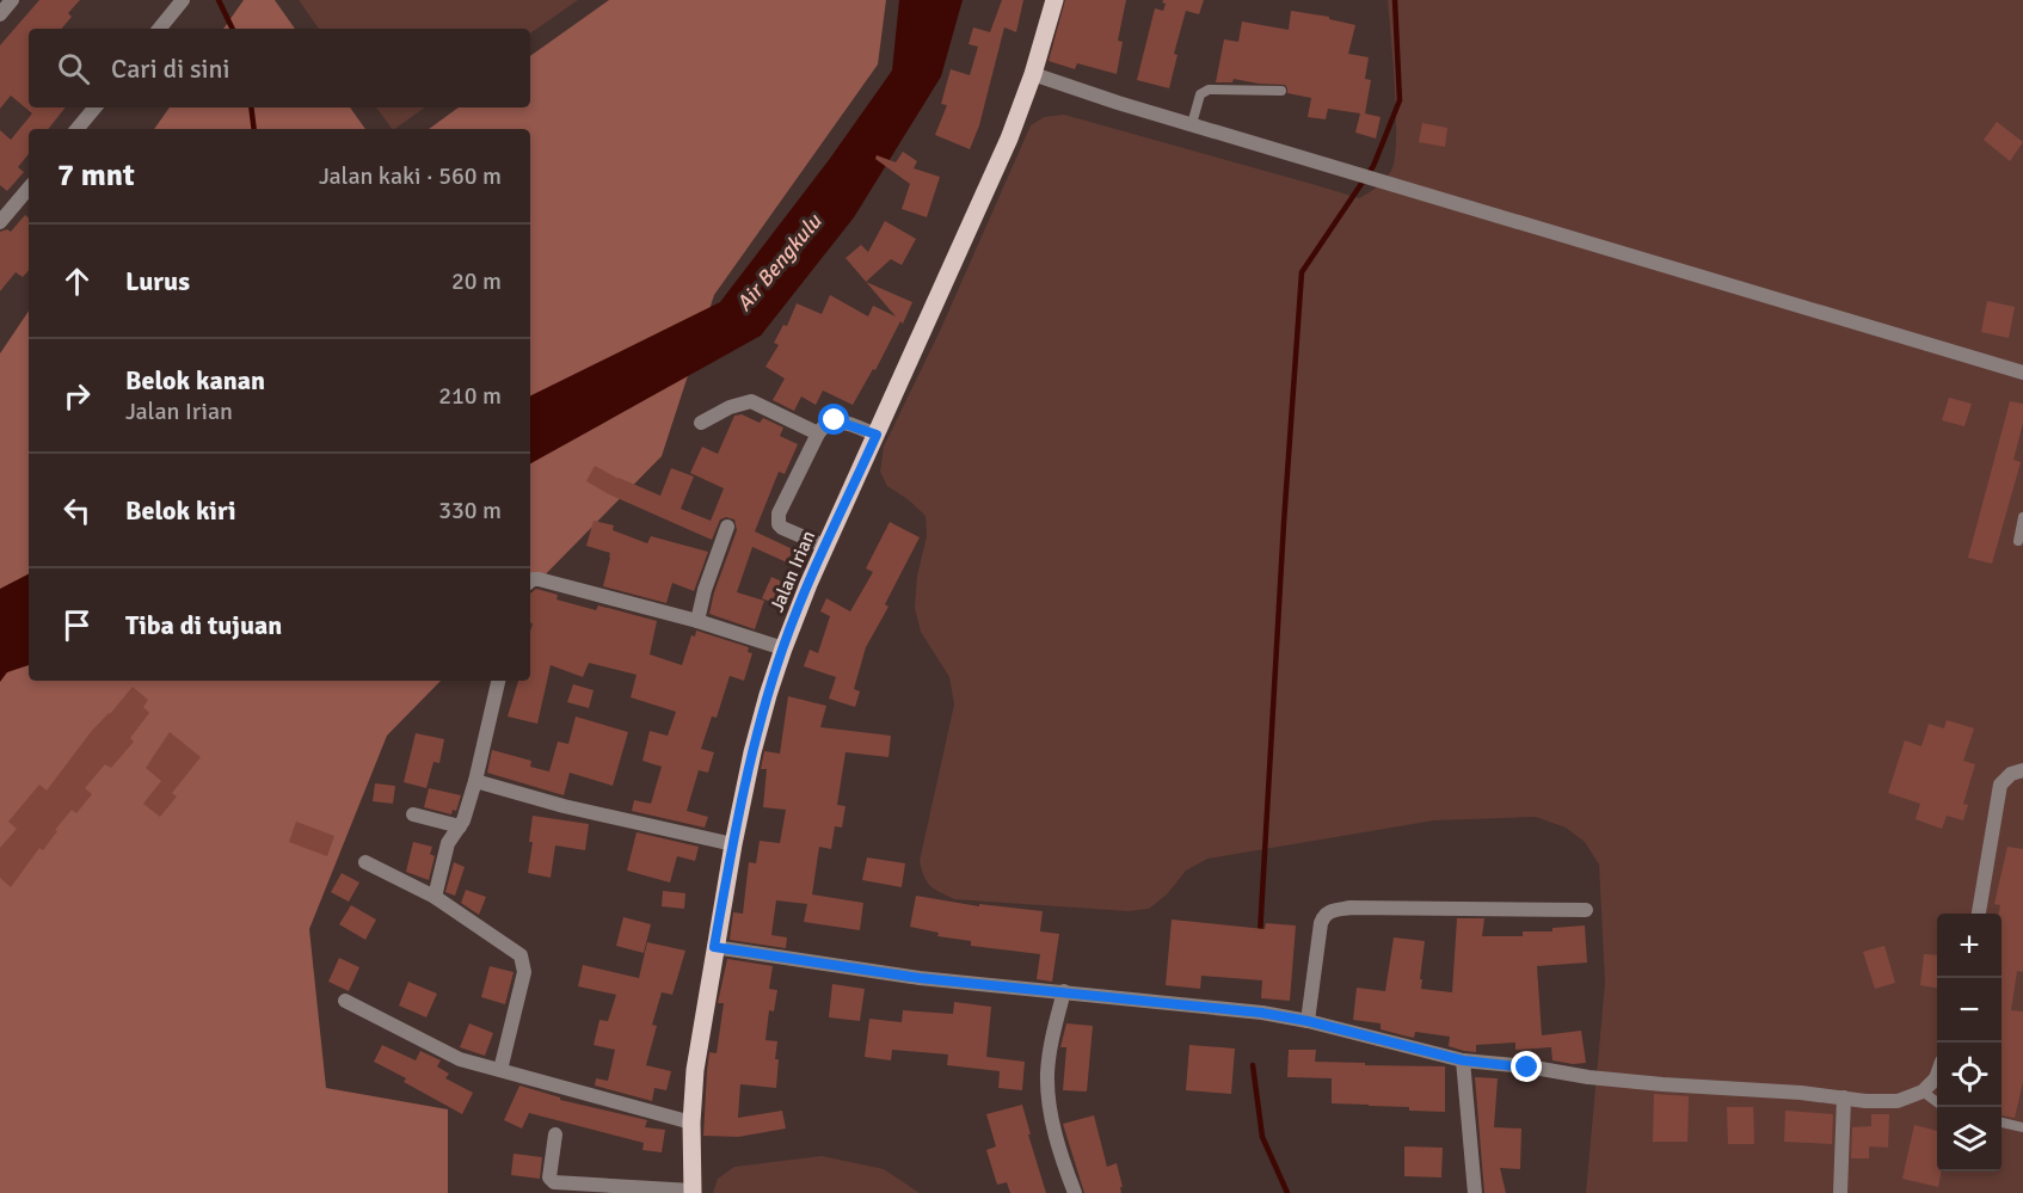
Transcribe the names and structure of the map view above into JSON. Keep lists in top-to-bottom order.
{
  "streets": {
    "main road": ["Jalan Irian"]
  },
  "water": ["Air Bengkulu"],
  "page": {
    "search": "Cari di sini",
    "heading": ["7 mnt", "Jalan kaki · 560 m"],
    "list": [
      ["Lurus", "20 m"],
      ["Belok kanan", "Jalan Irian", "210 m"],
      ["Belok kiri", "330 m"],
      "Tiba di tujuan"
    ],
    "map_buttons": ["+", "−"]
  }
}
